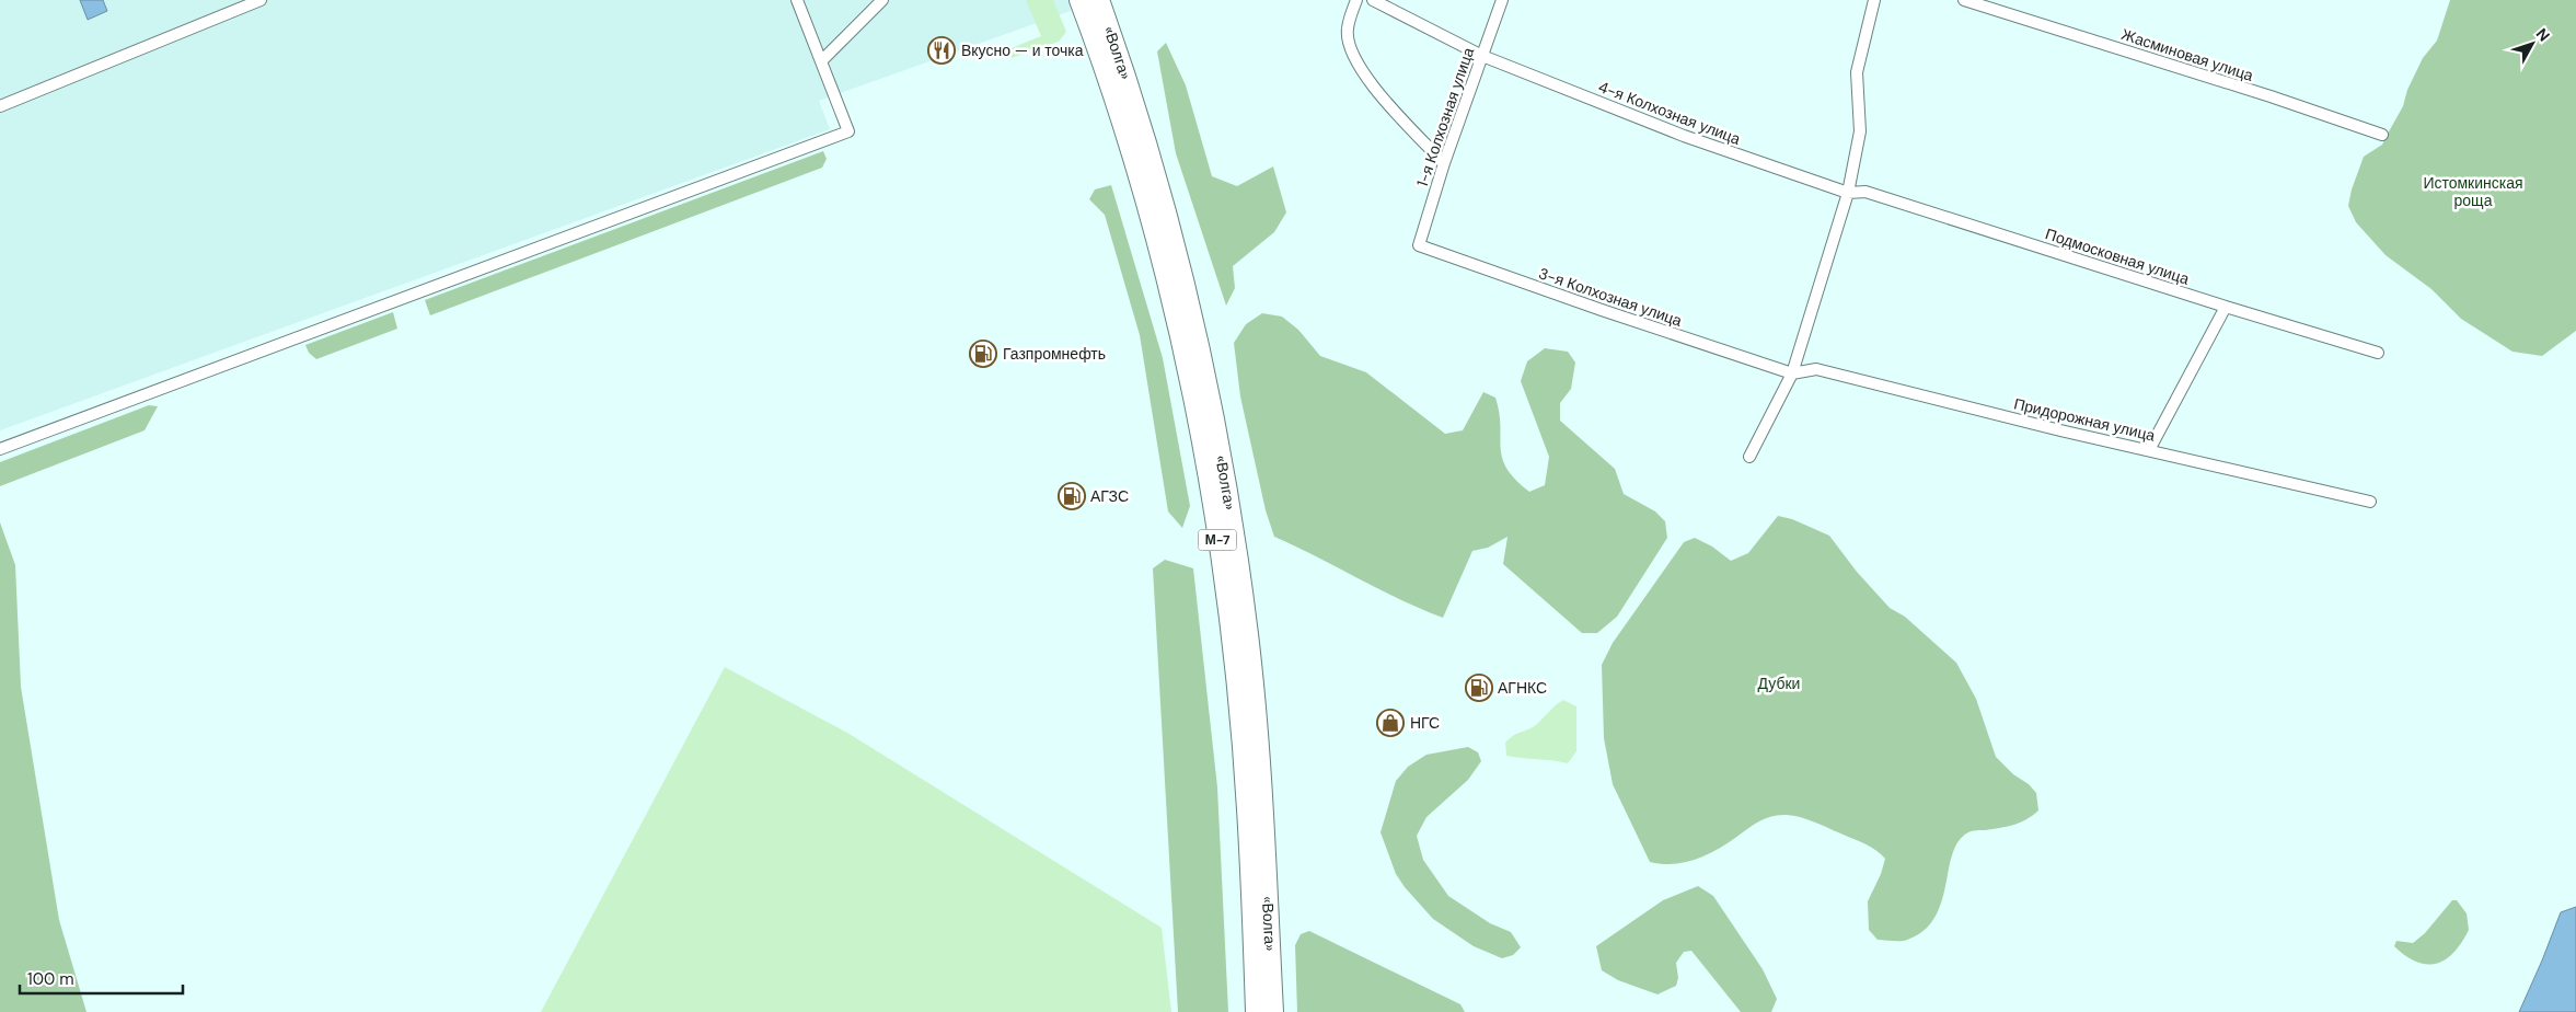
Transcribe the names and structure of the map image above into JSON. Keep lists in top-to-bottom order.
{
  "streets": {
    "highway": ["«Волга»", "М-7"],
    "street": [
      "Жасминовая улица",
      "4-я Колхозная улица",
      "1-я Колхозная улица",
      "Подмосковная улица",
      "3-я Колхозная улица",
      "Придорожная улица"
    ]
  },
  "crossings": [
    ["4-я Колхозная улица", "1-я Колхозная улица"],
    ["4-я Колхозная улица", "Подмосковная улица"],
    ["1-я Колхозная улица", "3-я Колхозная улица"],
    ["3-я Колхозная улица", "Придорожная улица"]
  ],
  "parks": ["Истомкинская роща", "Дубки"],
  "places": {
    "restaurant": ["Вкусно — и точка"],
    "fuel station": ["Газпромнефть", "АГЗС", "АГНКС"],
    "shop": ["НГС"]
  },
  "scale_bar": "100 m",
  "north": "top right"
}
